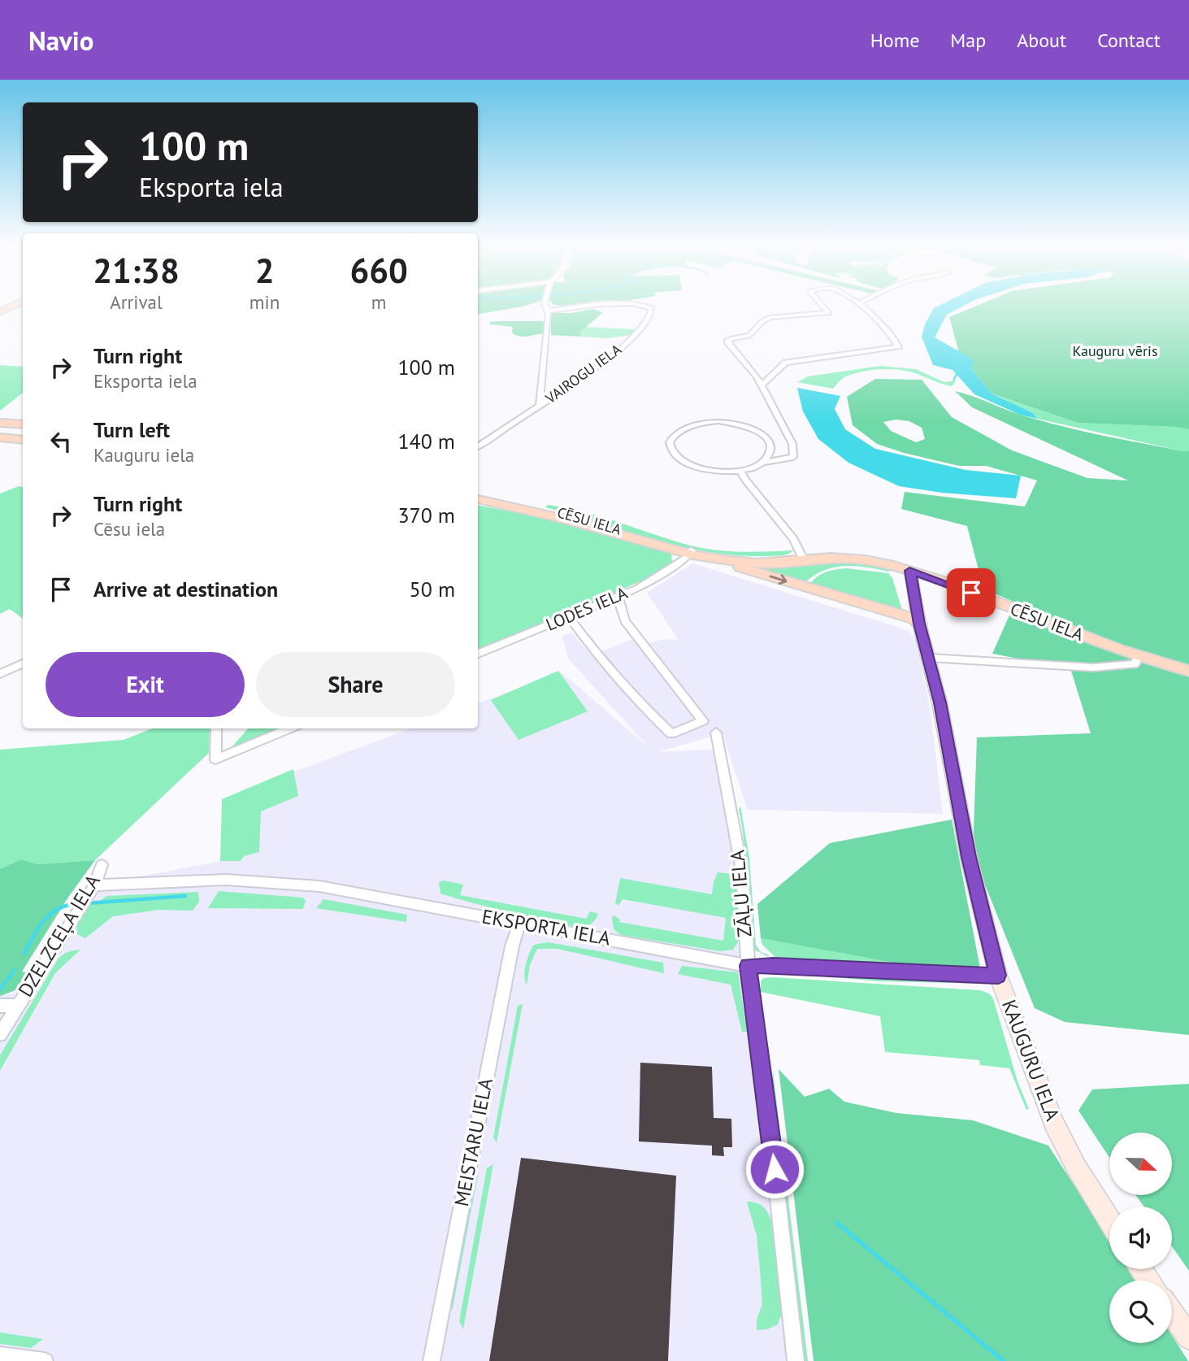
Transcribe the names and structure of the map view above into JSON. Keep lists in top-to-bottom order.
{
  "streets": {
    "main road": ["CĒSU IELA", "KAUGURU IELA"],
    "street": [
      "VAIROGU IELA",
      "LODES IELA",
      "ZĀĻU IELA",
      "EKSPORTA IELA",
      "DZELZCEĻA IELA",
      "MEISTARU IELA"
    ]
  },
  "crossings": [
    ["CĒSU IELA", "LODES IELA"],
    ["CĒSU IELA", "KAUGURU IELA"],
    ["ZĀĻU IELA", "EKSPORTA IELA"],
    ["EKSPORTA IELA", "DZELZCEĻA IELA"],
    ["EKSPORTA IELA", "KAUGURU IELA"],
    ["EKSPORTA IELA", "MEISTARU IELA"]
  ],
  "parks": ["Kauguru vēris"],
  "north": "right",
  "page": {
    "header": "Navio",
    "nav": [
      "Home",
      "Map",
      "About",
      "Contact"
    ],
    "turn": ["100 m", "Eksporta iela"],
    "eta": [
      "21:38",
      "Arrival",
      "2",
      "min",
      "660",
      "m"
    ],
    "list": [
      {
        "name": "Turn right",
        "note": "Eksporta iela",
        "value": "100 m"
      },
      {
        "name": "Turn left",
        "note": "Kauguru iela",
        "value": "140 m"
      },
      {
        "name": "Turn right",
        "note": "Cēsu iela",
        "value": "370 m"
      },
      {
        "name": "Arrive at destination",
        "value": "50 m"
      }
    ],
    "buttons": ["Exit", "Share"]
  }
}
